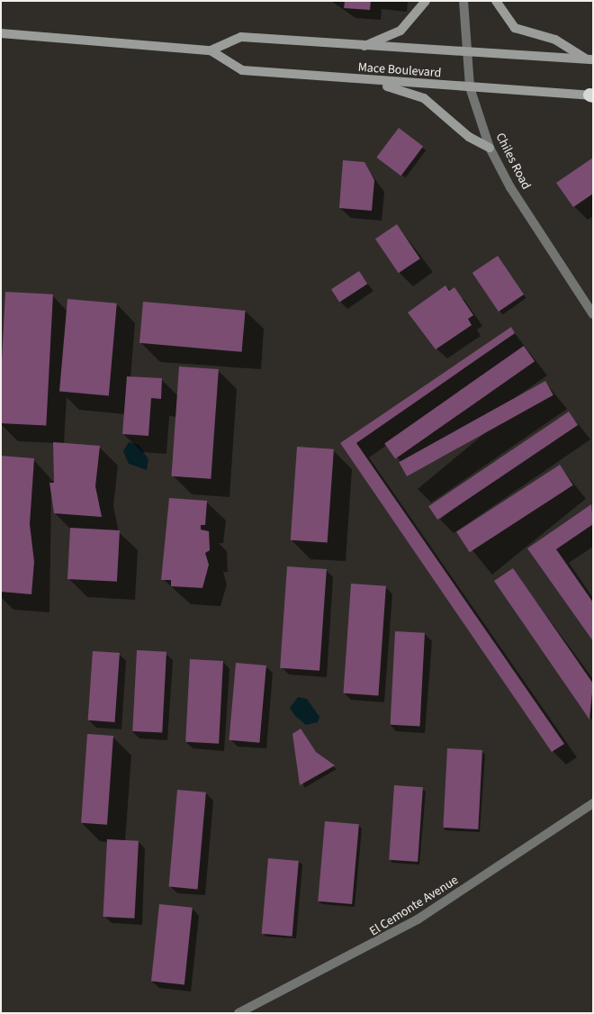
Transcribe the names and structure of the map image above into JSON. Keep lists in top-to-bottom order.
{
  "streets": {
    "main road": ["Mace Boulevard"],
    "street": ["Chiles Road", "El Cemonte Avenue"]
  },
  "crossings": [
    ["Mace Boulevard", "Chiles Road"]
  ]
}
